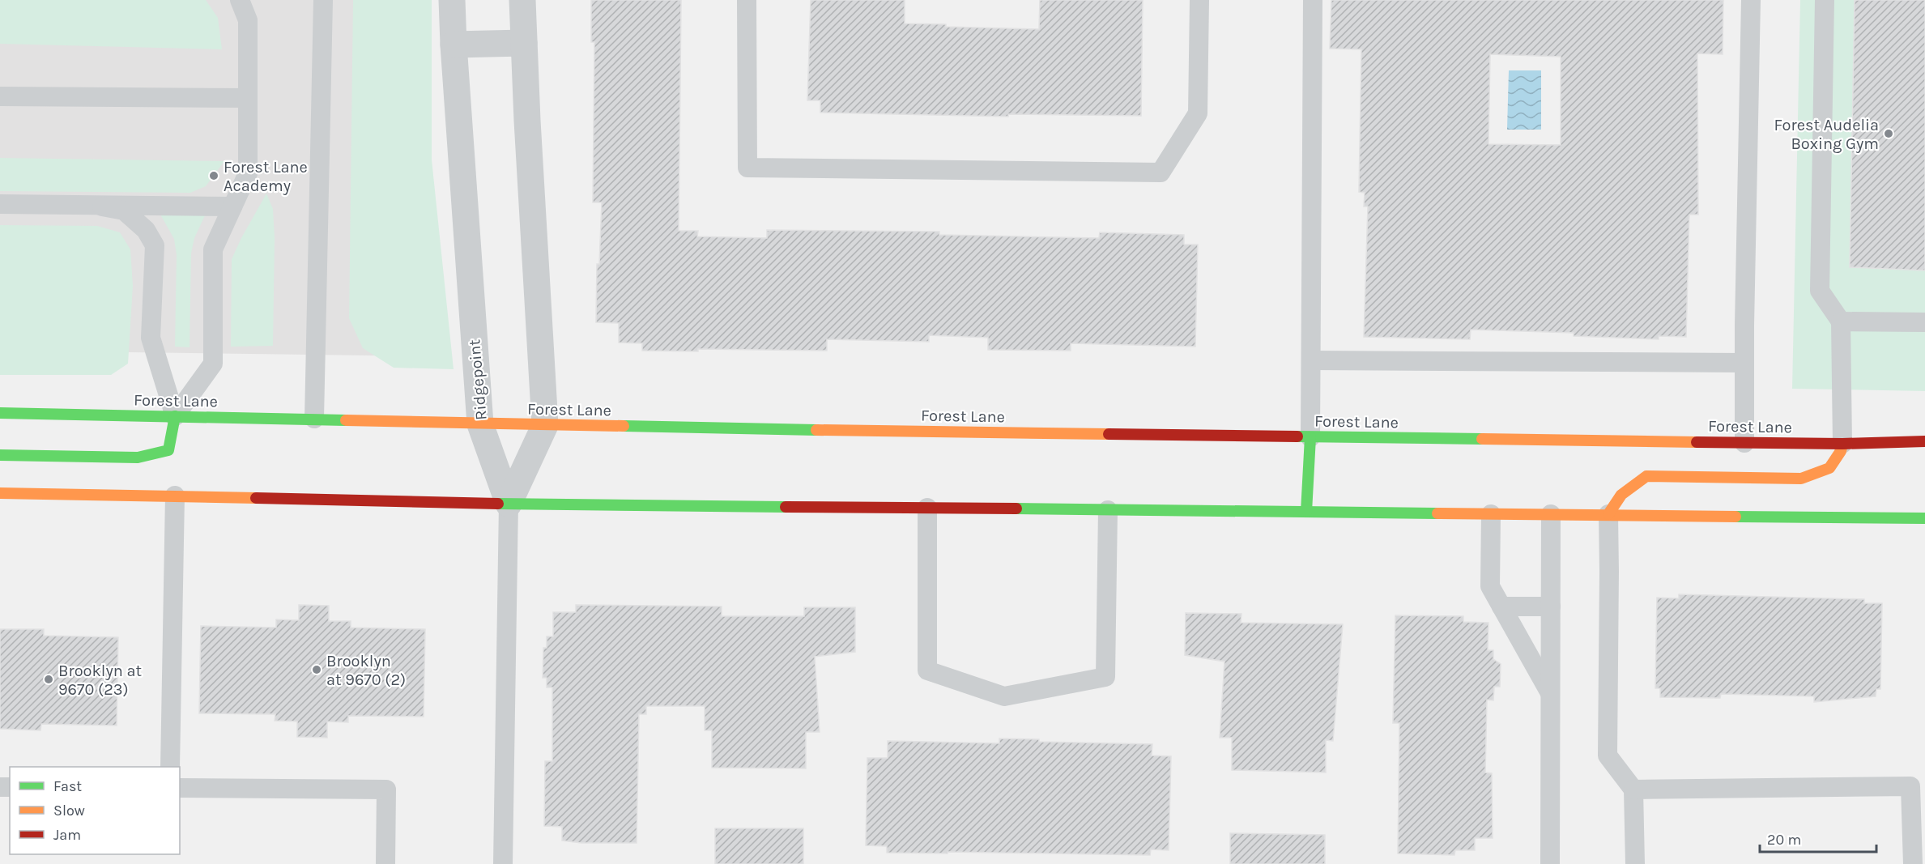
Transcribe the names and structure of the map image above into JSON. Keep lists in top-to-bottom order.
{
  "streets": {
    "main road": ["Forest Lane"],
    "street": ["Ridgepoint"]
  },
  "crossings": [
    ["Ridgepoint", "Forest Lane"]
  ],
  "places": [
    "Forest Audelia Boxing Gym",
    "Forest Lane Academy",
    "Brooklyn at 9670 (2)",
    "Brooklyn at 9670 (23)"
  ],
  "legend": ["Fast", "Slow", "Jam"],
  "scale_bar": "20 m"
}
